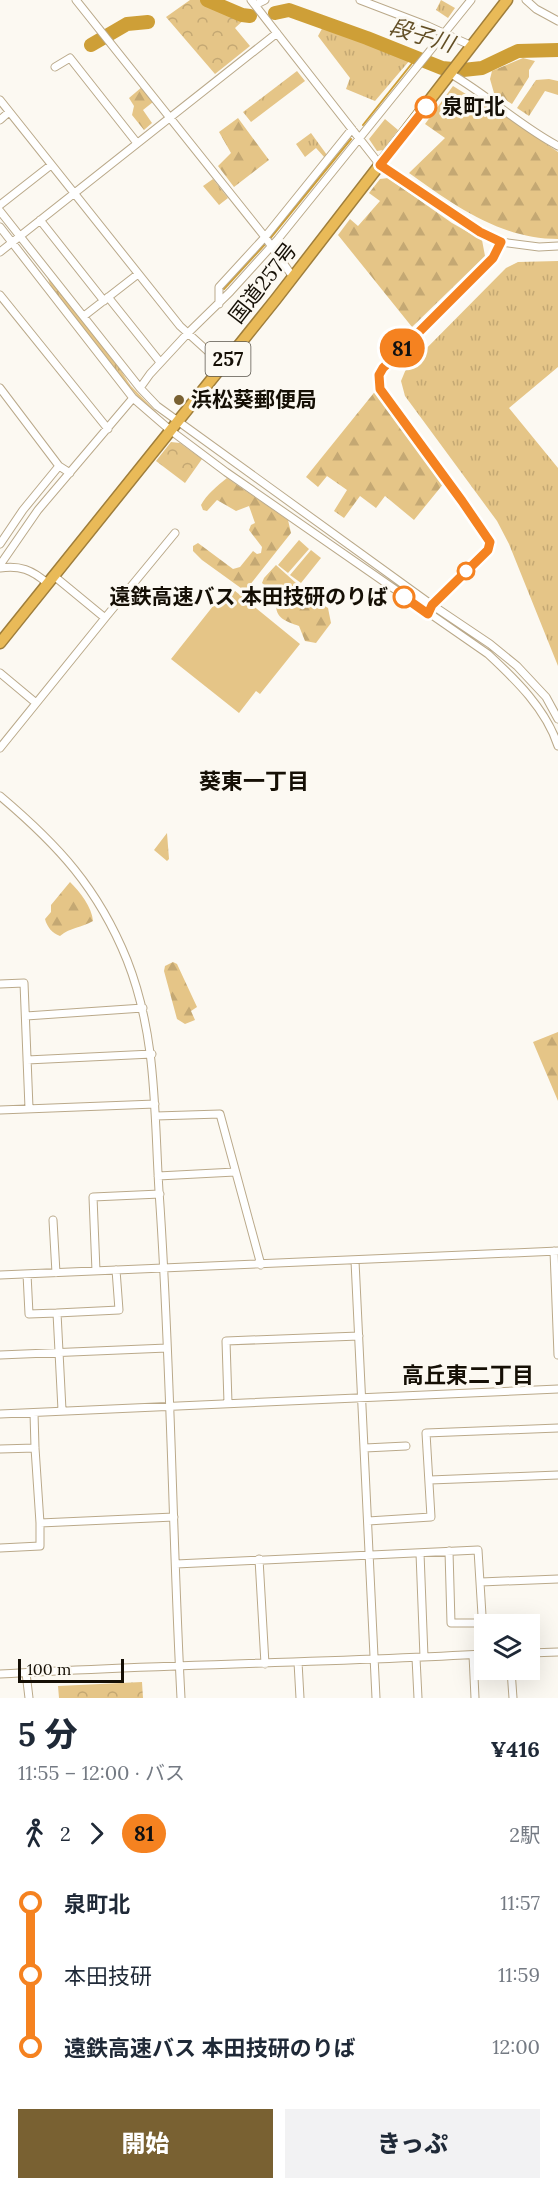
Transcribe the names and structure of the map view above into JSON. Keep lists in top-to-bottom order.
{
  "streets": {
    "highway": ["国道257号", "257"]
  },
  "districts": ["葵東一丁目", "高丘東二丁目"],
  "water": ["段子川"],
  "places": ["泉町北", "浜松葵郵便局", "遠鉄高速バス 本田技研のりば"],
  "lines": ["bus line 81"],
  "scale_bar": "100 m",
  "page": {
    "on_map": "81",
    "scale": "100 m",
    "heading": ["5 分", "11:55 – 12:00 · バス", "¥416"],
    "legs": ["2", "81", "2駅"],
    "list": [
      {
        "name": "泉町北",
        "value": "11:57"
      },
      {
        "name": "本田技研",
        "value": "11:59"
      },
      {
        "name": "遠鉄高速バス 本田技研のりば",
        "value": "12:00"
      }
    ],
    "buttons": ["開始", "きっぷ"]
  }
}
